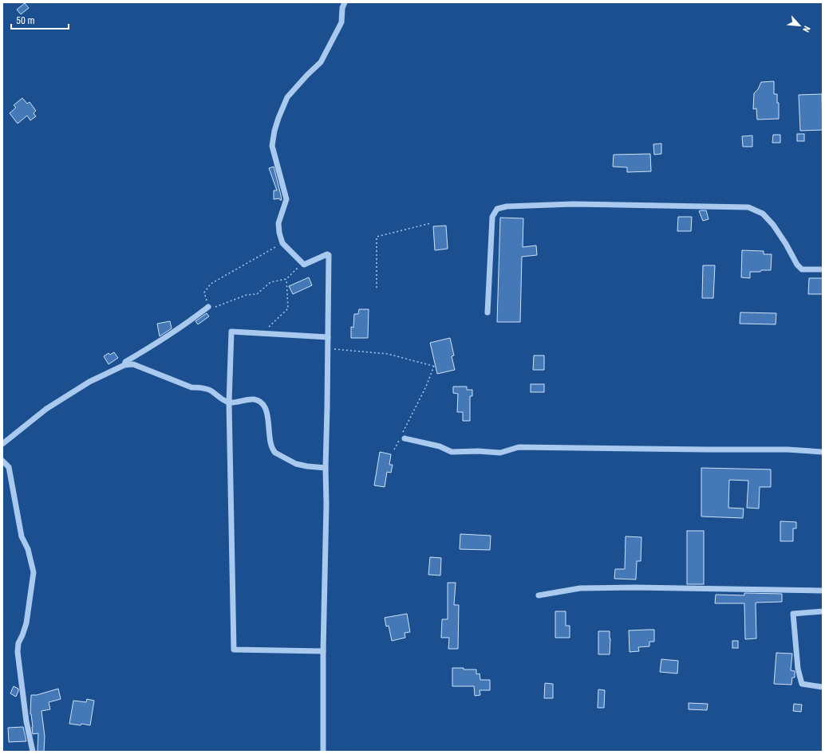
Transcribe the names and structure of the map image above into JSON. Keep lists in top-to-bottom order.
{
  "scale_bar": "50 m",
  "north": "bottom right"
}
